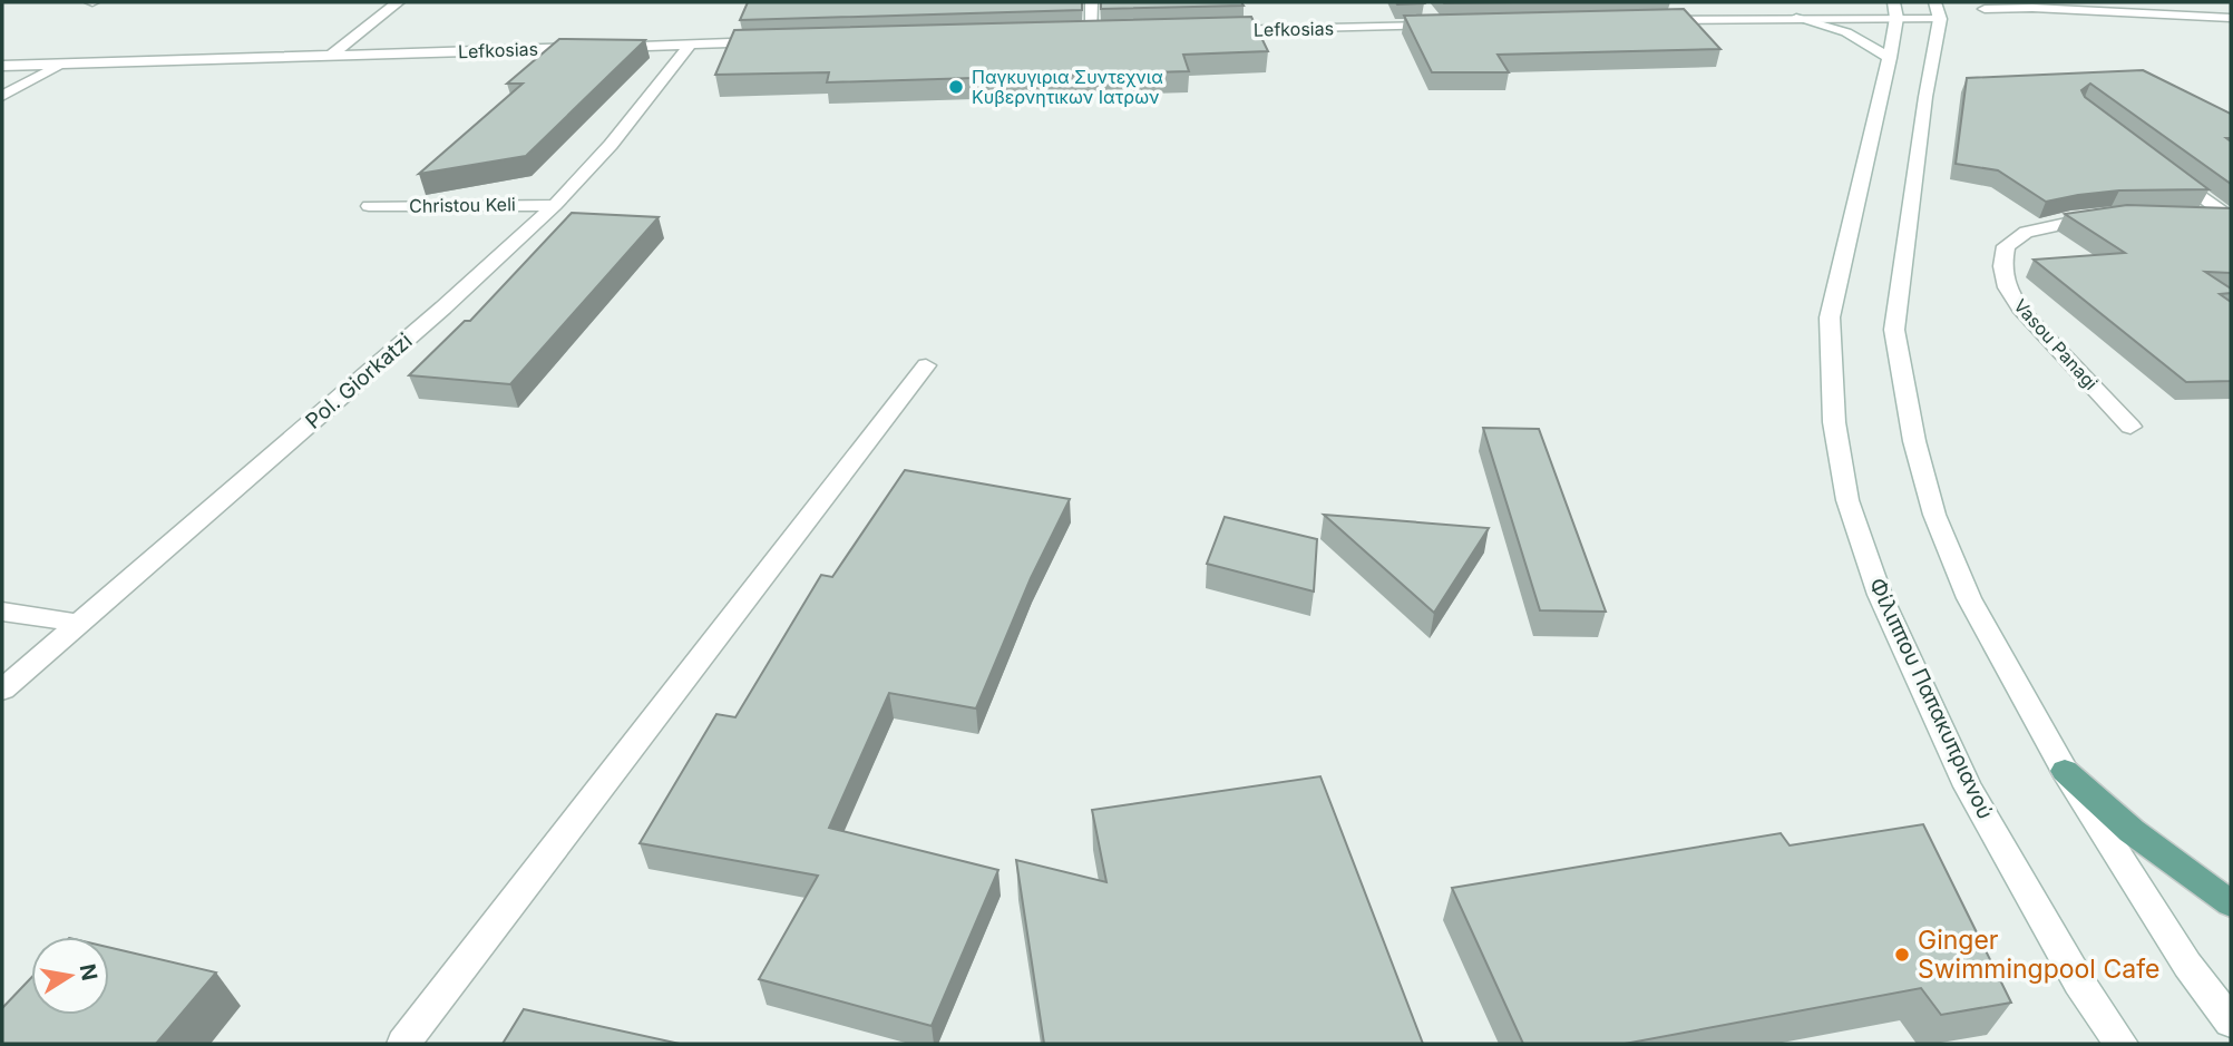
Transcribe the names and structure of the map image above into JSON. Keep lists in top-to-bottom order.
{
  "streets": {
    "street": [
      "Lefkosias",
      "Christou Keli",
      "Vasou Panagi",
      "Pol. Giorkatzi",
      "Φίλιππου Παπακυπριανού"
    ]
  },
  "crossings": [
    ["Lefkosias", "Pol. Giorkatzi"],
    ["Christou Keli", "Pol. Giorkatzi"]
  ],
  "places": ["Παγκυγιρια Συντεχνια Κυβερνητικων Ιατρων", "Ginger Swimmingpool Cafe"],
  "north": "right"
}
